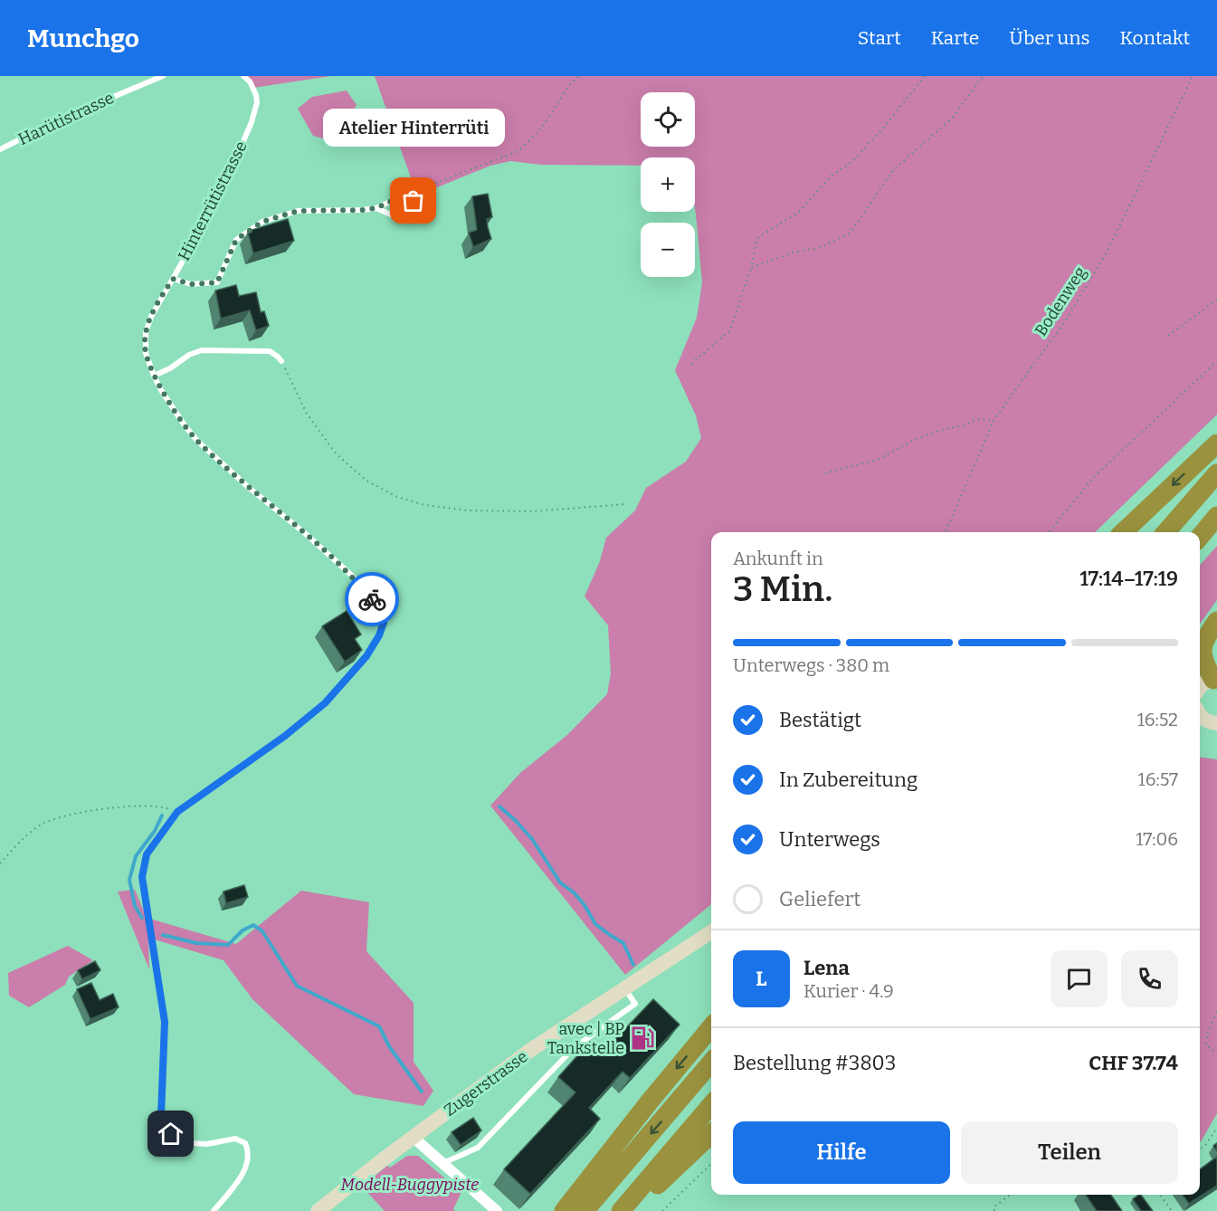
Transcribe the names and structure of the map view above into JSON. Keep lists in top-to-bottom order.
{
  "streets": {
    "main road": ["Zugerstrasse"],
    "lane": ["Harütistrasse", "Hinterrütistrasse"],
    "path": ["Bodenweg"]
  },
  "parks": ["Modell-Buggypiste"],
  "places": {
    "other": ["Atelier Hinterrüti"],
    "fuel station": ["avec | BP Tankstelle"]
  },
  "page": {
    "header": "Munchgo",
    "nav": [
      "Start",
      "Karte",
      "Über uns",
      "Kontakt"
    ],
    "map_buttons": ["+", "−"],
    "bubble": "Atelier Hinterrüti",
    "heading": ["3 Min.", "Ankunft in", "17:14–17:19"],
    "panel": [
      "Lena",
      "Kurier · 4.9",
      "Bestellung #3803",
      "CHF 37.74"
    ],
    "bar": "Unterwegs · 380 m",
    "list": [
      ["Bestätigt", "16:52"],
      ["In Zubereitung", "16:57"],
      ["Unterwegs", "17:06"],
      "Geliefert"
    ],
    "round": "L",
    "buttons": ["Hilfe", "Teilen"]
  }
}
